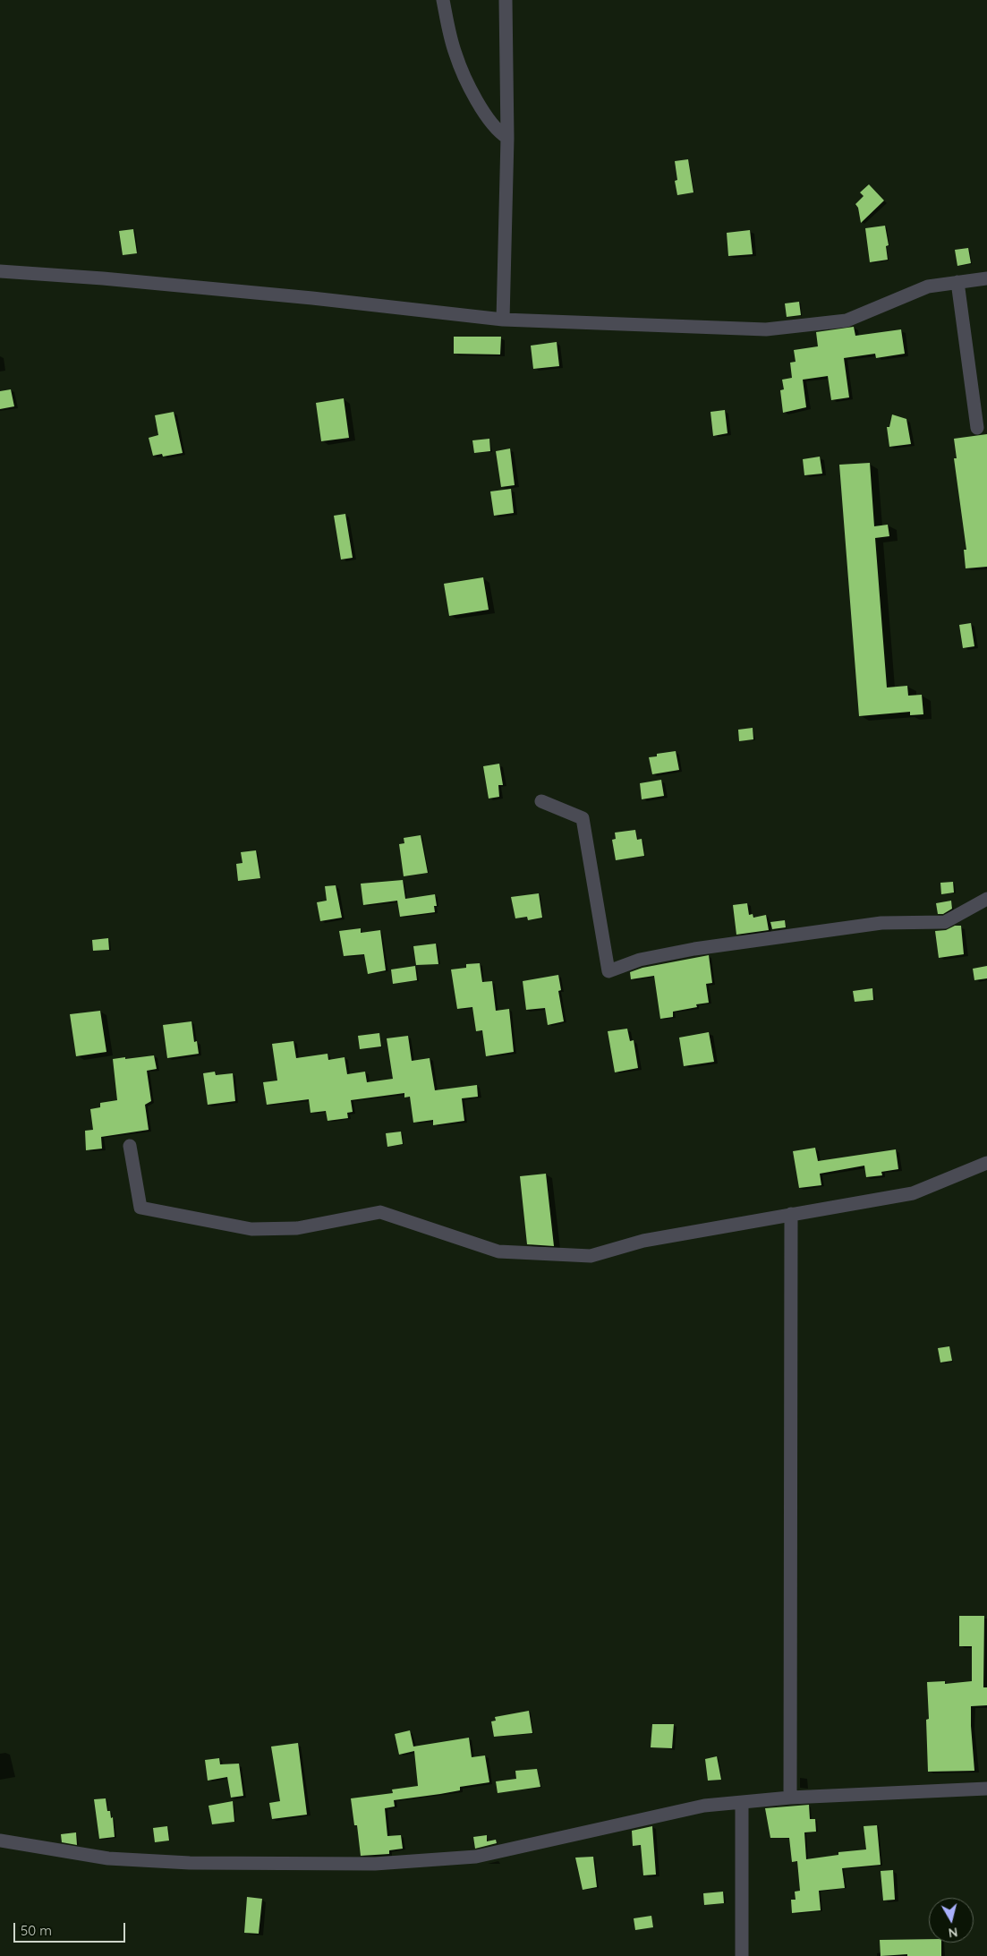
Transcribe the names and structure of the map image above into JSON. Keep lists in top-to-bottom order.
{
  "scale_bar": "50 m",
  "north": "bottom"
}
